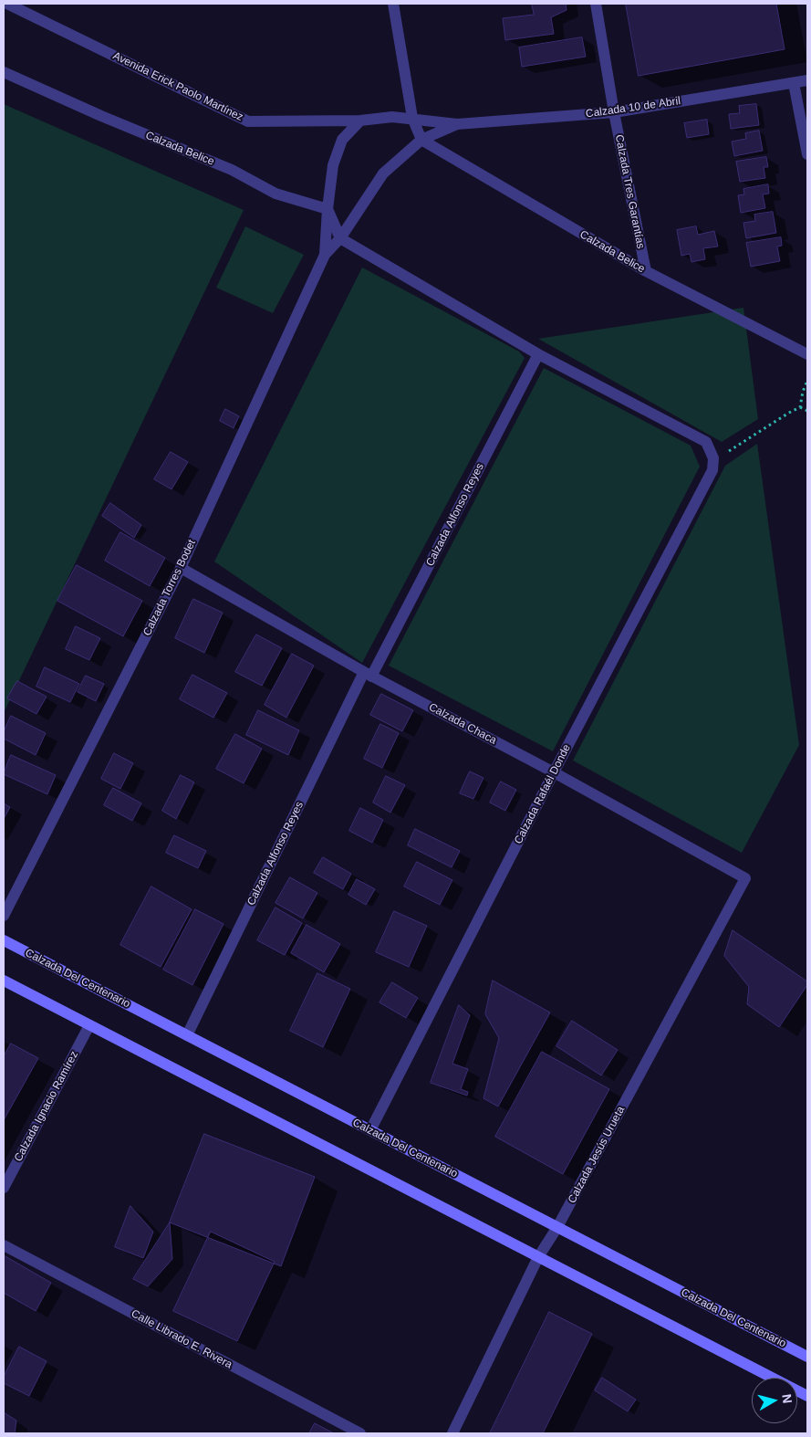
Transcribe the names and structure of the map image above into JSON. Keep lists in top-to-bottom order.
{
  "streets": {
    "main road": ["Calzada Del Centenario"],
    "street": [
      "Avenida Erick Paolo Martínez",
      "Calzada 10 de Abril",
      "Calzada Belice",
      "Calzada Tres Garantías",
      "Calzada Alfonso Reyes",
      "Calzada Torres Bodet",
      "Calzada Chaca",
      "Calzada Rafaél Donde",
      "Calzada Ignacio Ramírez",
      "Calzada Jesús Urueta",
      "Calle Librado E. Rivera"
    ]
  },
  "crossings": [
    ["Avenida Erick Paolo Martínez", "Calzada Torres Bodet"],
    ["Calzada 10 de Abril", "Calzada Belice"],
    ["Calzada 10 de Abril", "Calzada Tres Garantías"],
    ["Calzada 10 de Abril", "Calzada Torres Bodet"],
    ["Calzada Belice", "Calzada Tres Garantías"],
    ["Calzada Belice", "Calzada Torres Bodet"],
    ["Calzada Alfonso Reyes", "Calzada Chaca"],
    ["Calzada Alfonso Reyes", "Calzada Del Centenario"],
    ["Calzada Torres Bodet", "Calzada Chaca"],
    ["Calzada Chaca", "Calzada Rafaél Donde"],
    ["Calzada Chaca", "Calzada Jesús Urueta"],
    ["Calzada Rafaél Donde", "Calzada Del Centenario"],
    ["Calzada Del Centenario", "Calzada Jesús Urueta"]
  ],
  "north": "right"
}
